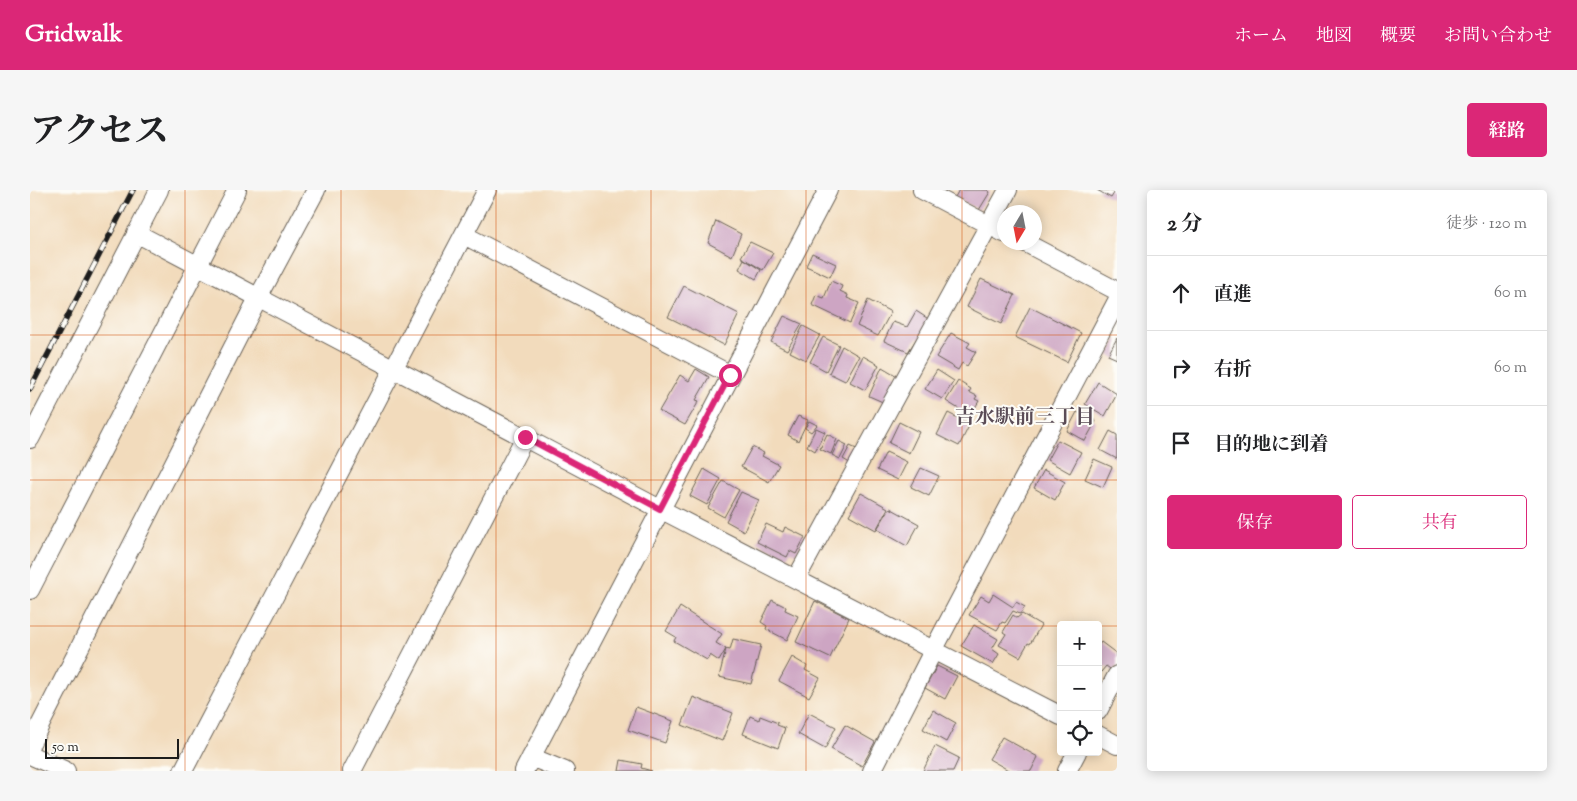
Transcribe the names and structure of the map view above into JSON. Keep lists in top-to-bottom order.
{
  "districts": ["吉水駅前三丁目"],
  "scale_bar": "50 m",
  "north": "bottom",
  "page": {
    "header": "Gridwalk",
    "nav": [
      "ホーム",
      "地図",
      "概要",
      "お問い合わせ"
    ],
    "title": "アクセス",
    "buttons": [
      "経路",
      ["保存", "共有"]
    ],
    "heading": ["2 分", "徒歩 · 120 m"],
    "list": [
      ["直進", "60 m"],
      ["右折", "60 m"],
      "目的地に到着"
    ],
    "map_buttons": ["+", "−"],
    "scale": "50 m"
  }
}
